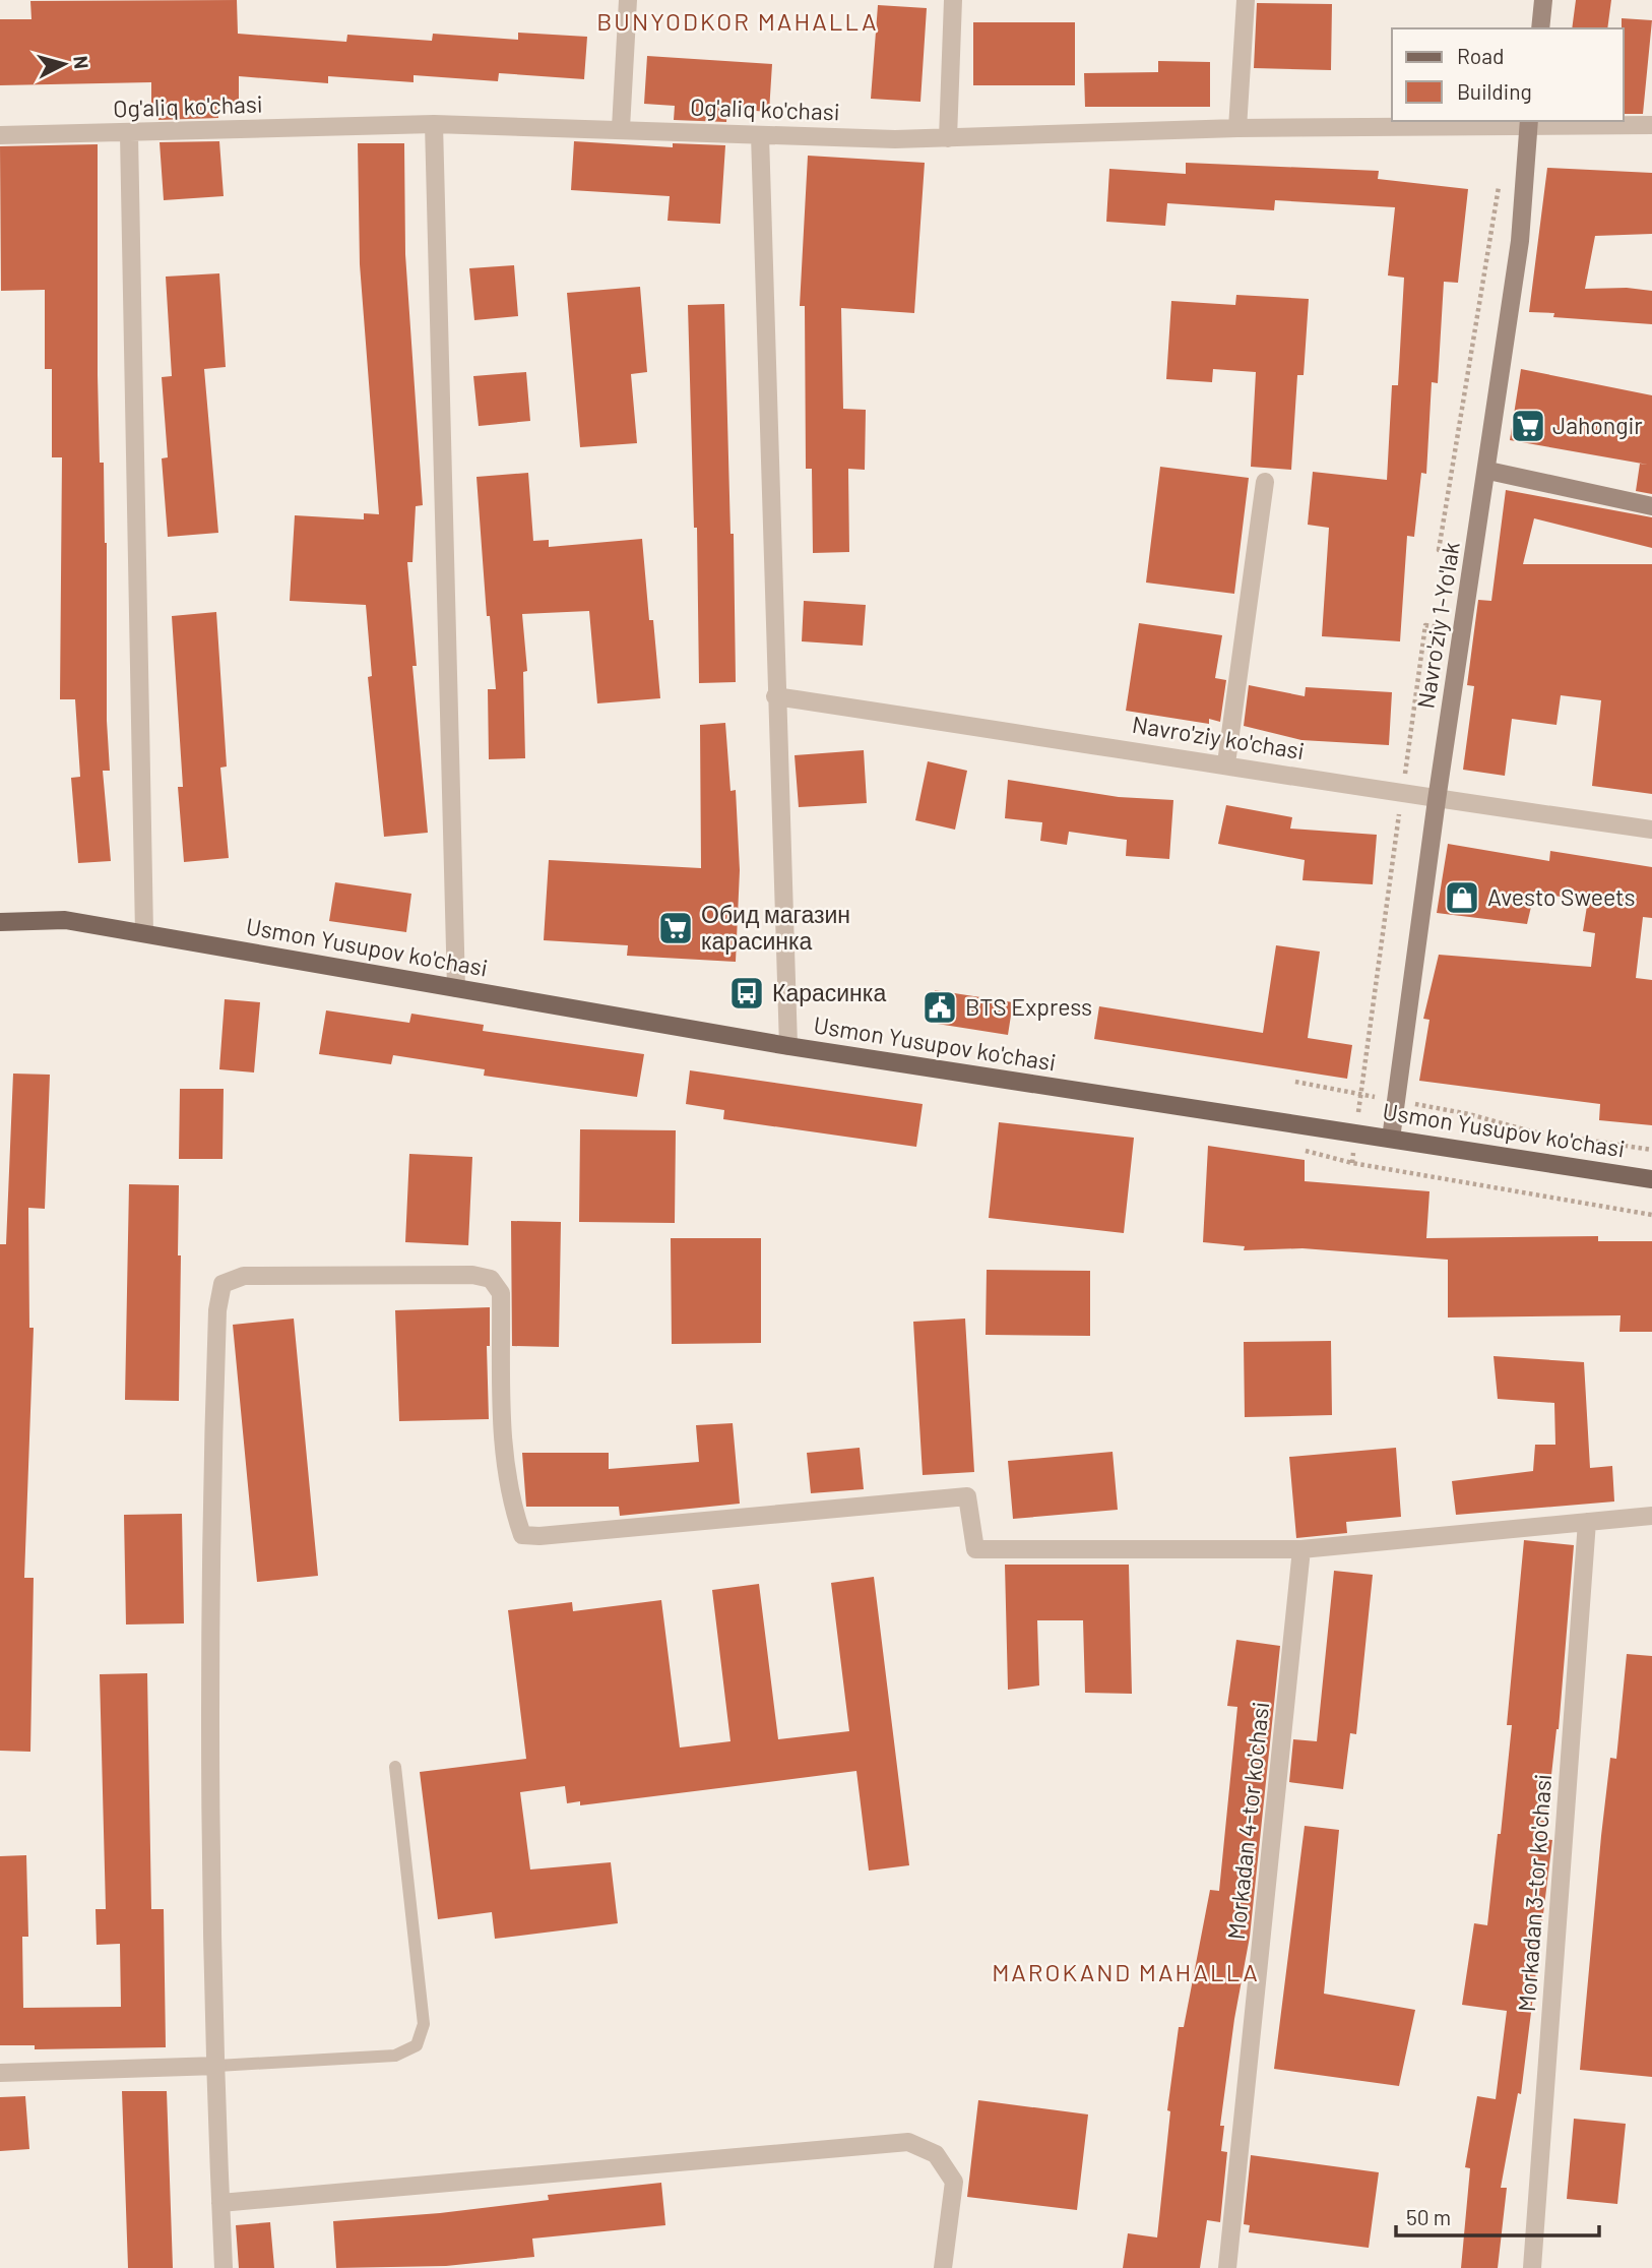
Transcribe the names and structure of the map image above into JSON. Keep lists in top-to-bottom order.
{
  "streets": {
    "main road": ["Usmon Yusupov ko'chasi"],
    "street": [
      "Og'aliq ko'chasi",
      "Navro'ziy 1-Yo'lak",
      "Navro'ziy ko'chasi",
      "Morkadan 4-tor ko'chasi",
      "Morkadan 3-tor ko'chasi"
    ]
  },
  "crossings": [
    ["Og'aliq ko'chasi", "Navro'ziy 1-Yo'lak"],
    ["Navro'ziy 1-Yo'lak", "Navro'ziy ko'chasi"],
    ["Navro'ziy 1-Yo'lak", "Usmon Yusupov ko'chasi"]
  ],
  "districts": ["BUNYODKOR MAHALLA", "MAROKAND MAHALLA"],
  "places": {
    "supermarket": ["Jahongir", "Обид магазин карасинка"],
    "shop": ["Avesto Sweets"],
    "bus stop": ["Карасинка"],
    "public building": ["BTS Express"]
  },
  "legend": ["Road", "Building"],
  "scale_bar": "50 m",
  "north": "right"
}
